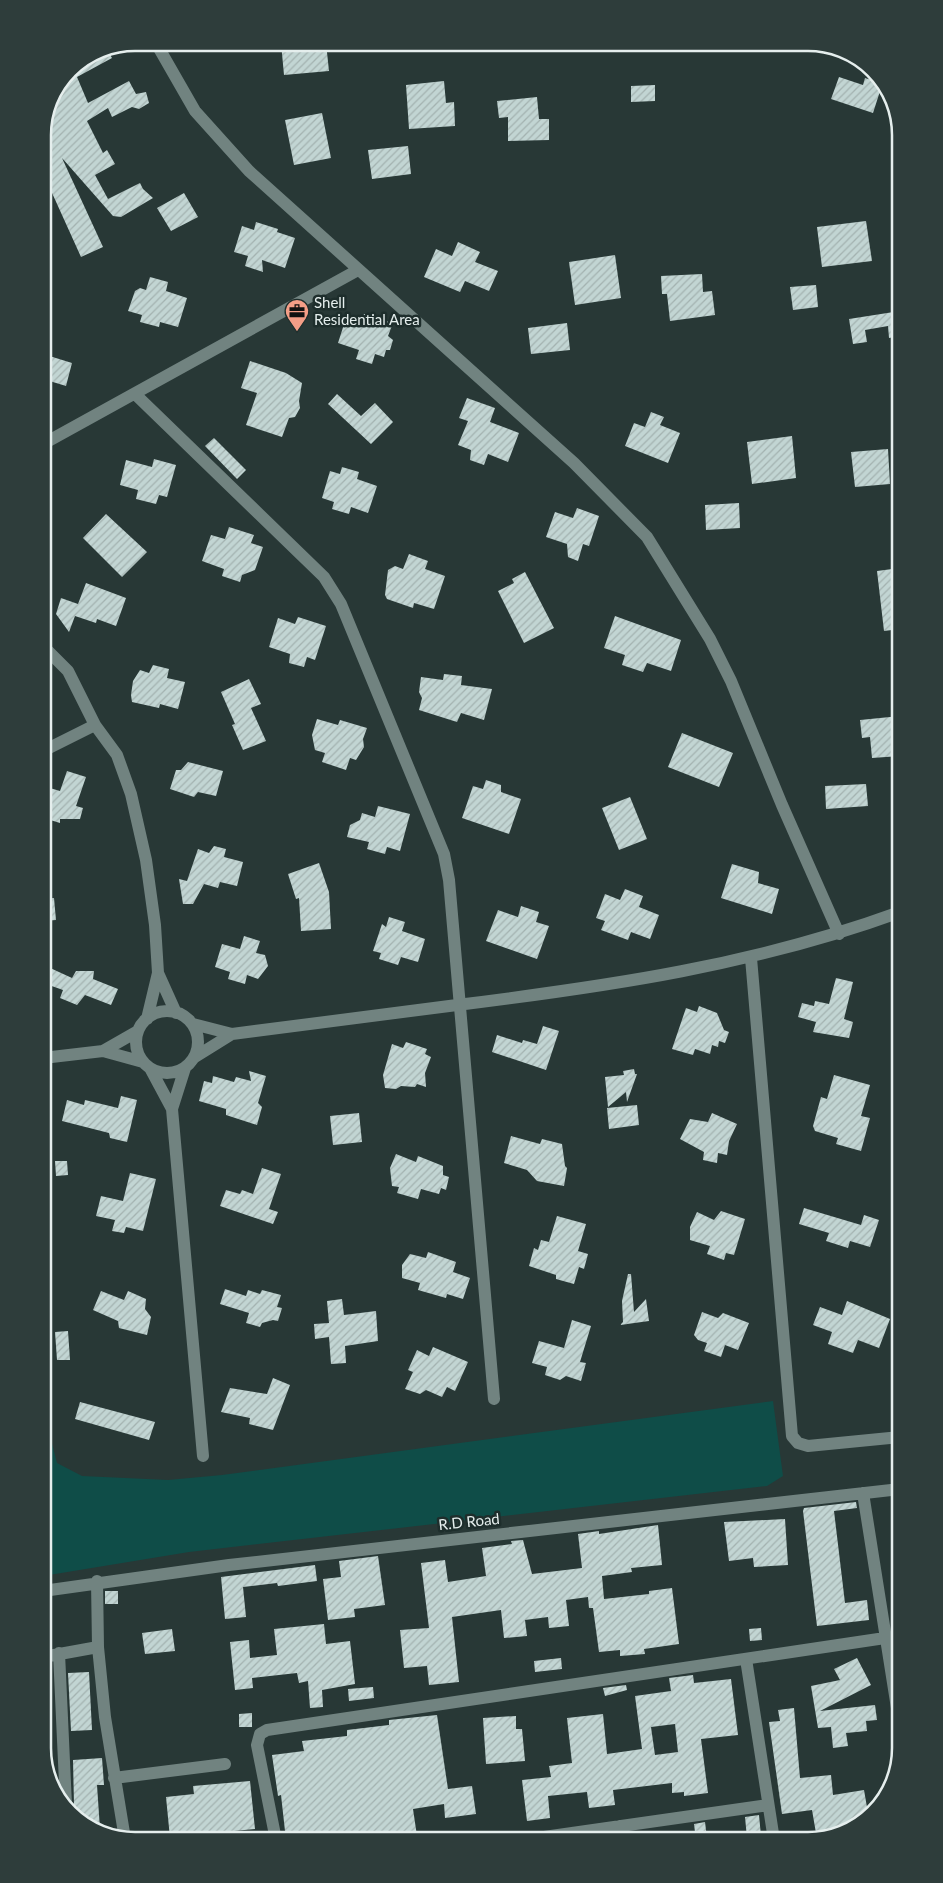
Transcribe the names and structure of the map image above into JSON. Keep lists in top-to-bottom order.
{
  "streets": {
    "street": ["R.D Road"]
  },
  "places": {
    "office": ["Shell Residential Area"]
  }
}
